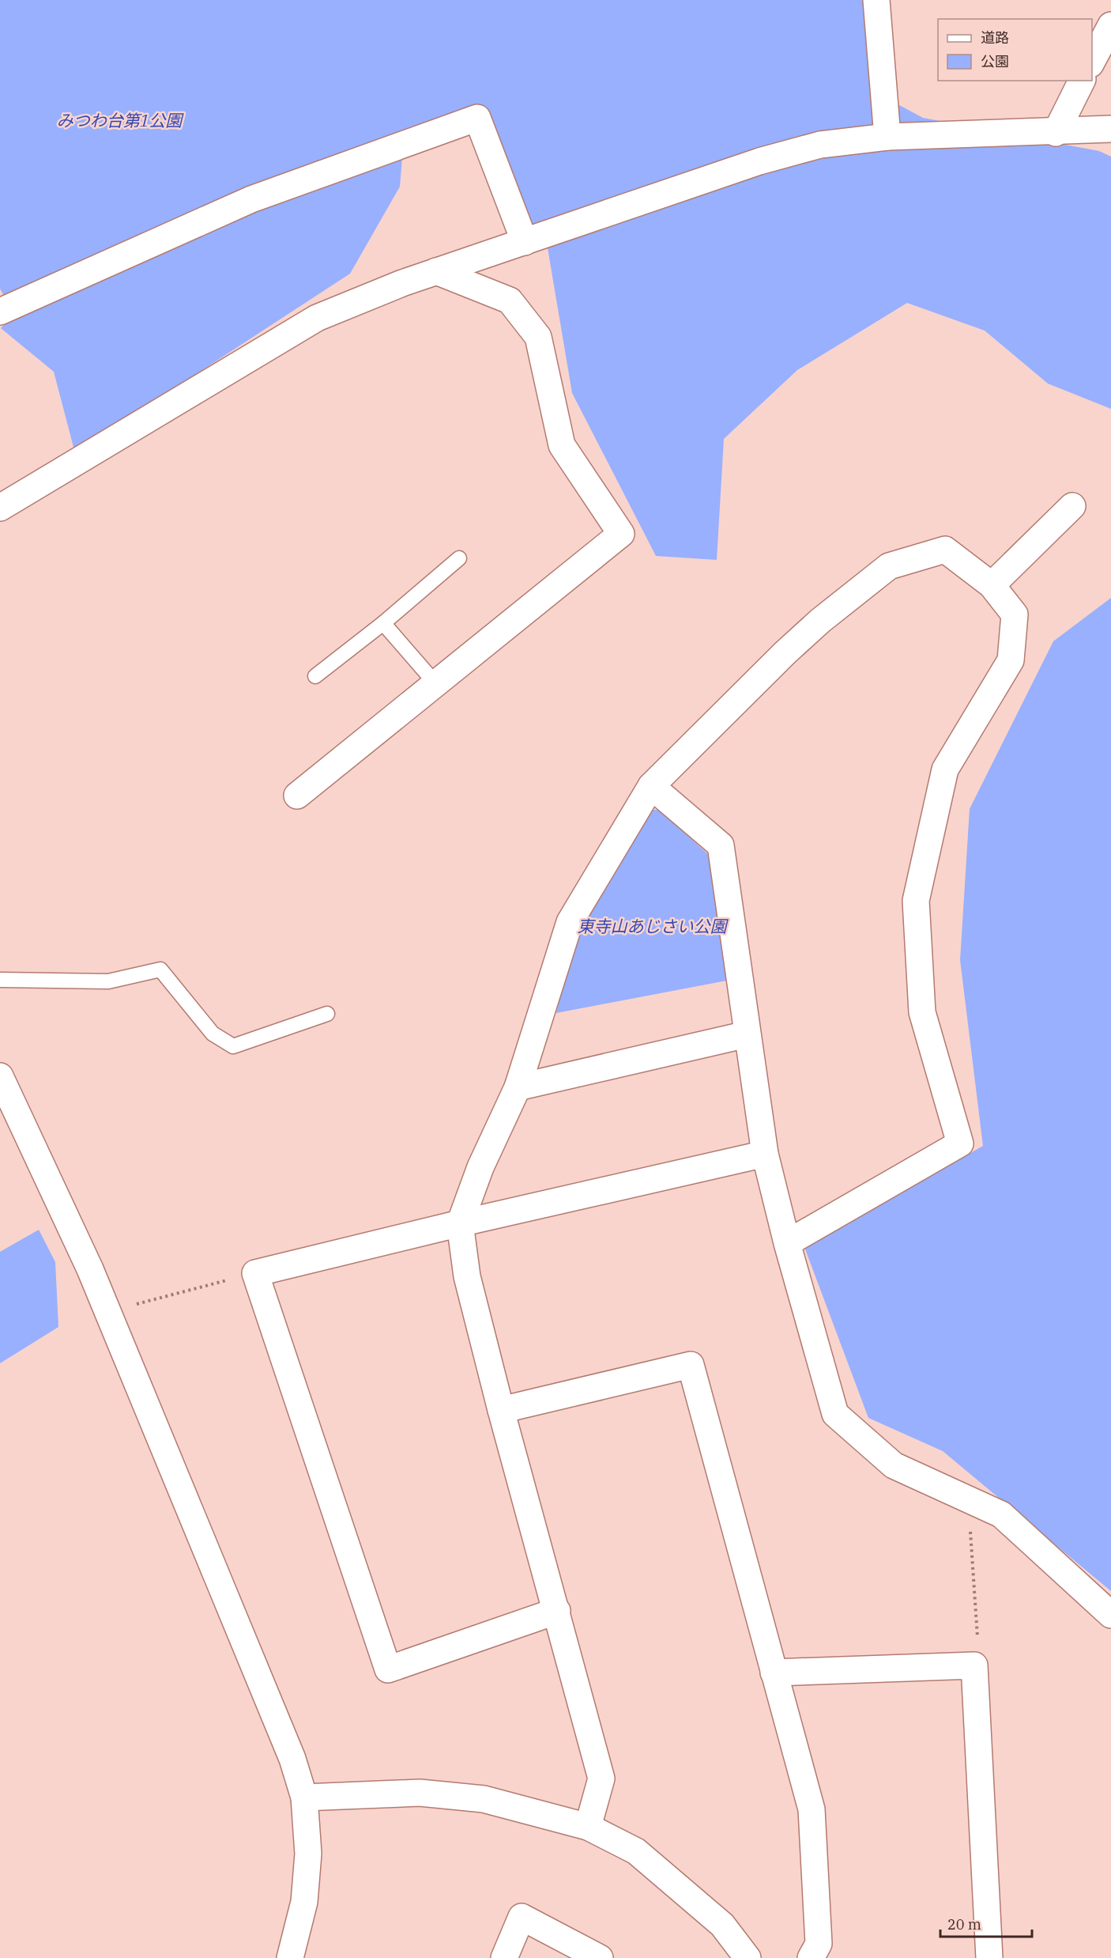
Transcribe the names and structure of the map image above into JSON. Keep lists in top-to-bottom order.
{
  "parks": ["みつわ台第1公園", "東寺山あじさい公園"],
  "legend": ["道路", "公園"],
  "scale_bar": "20 m"
}
